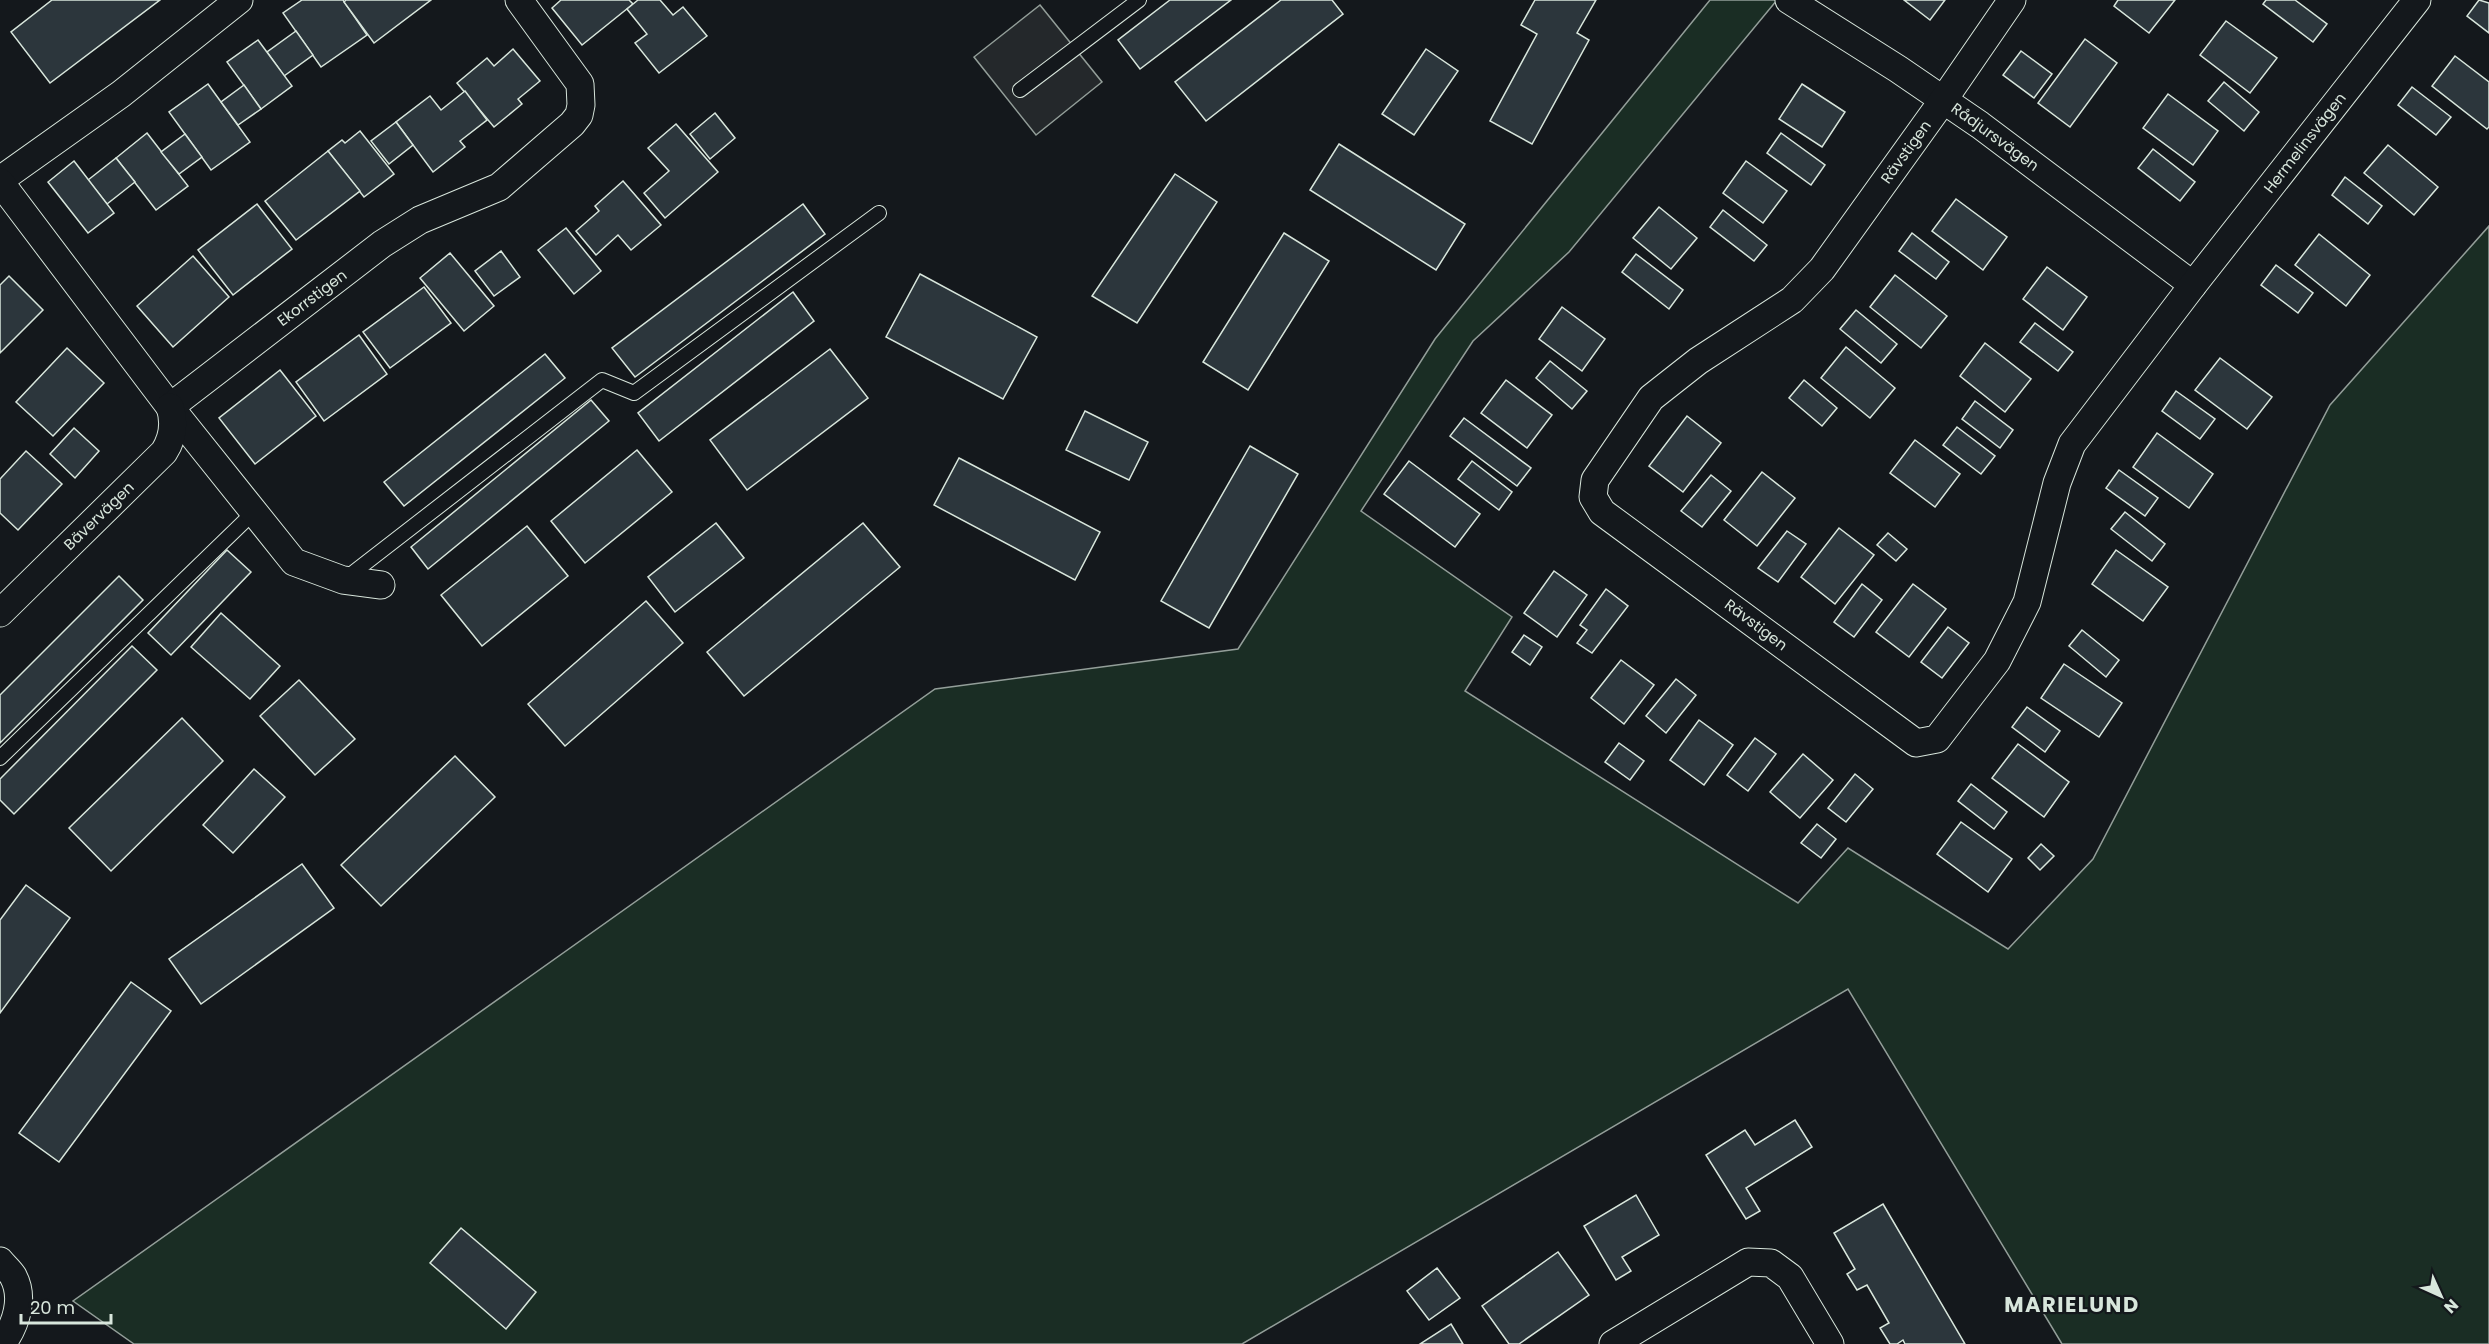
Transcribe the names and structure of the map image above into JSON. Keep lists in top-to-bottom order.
{
  "streets": {
    "street": [
      "Rådjursvägen",
      "Hermelinsvägen",
      "Rävstigen",
      "Ekorrstigen",
      "Bävervägen"
    ]
  },
  "crossings": [
    ["Rådjursvägen", "Hermelinsvägen"],
    ["Rådjursvägen", "Rävstigen"],
    ["Hermelinsvägen", "Rävstigen"],
    ["Ekorrstigen", "Bävervägen"]
  ],
  "districts": ["MARIELUND"],
  "scale_bar": "20 m",
  "north": "bottom right"
}
